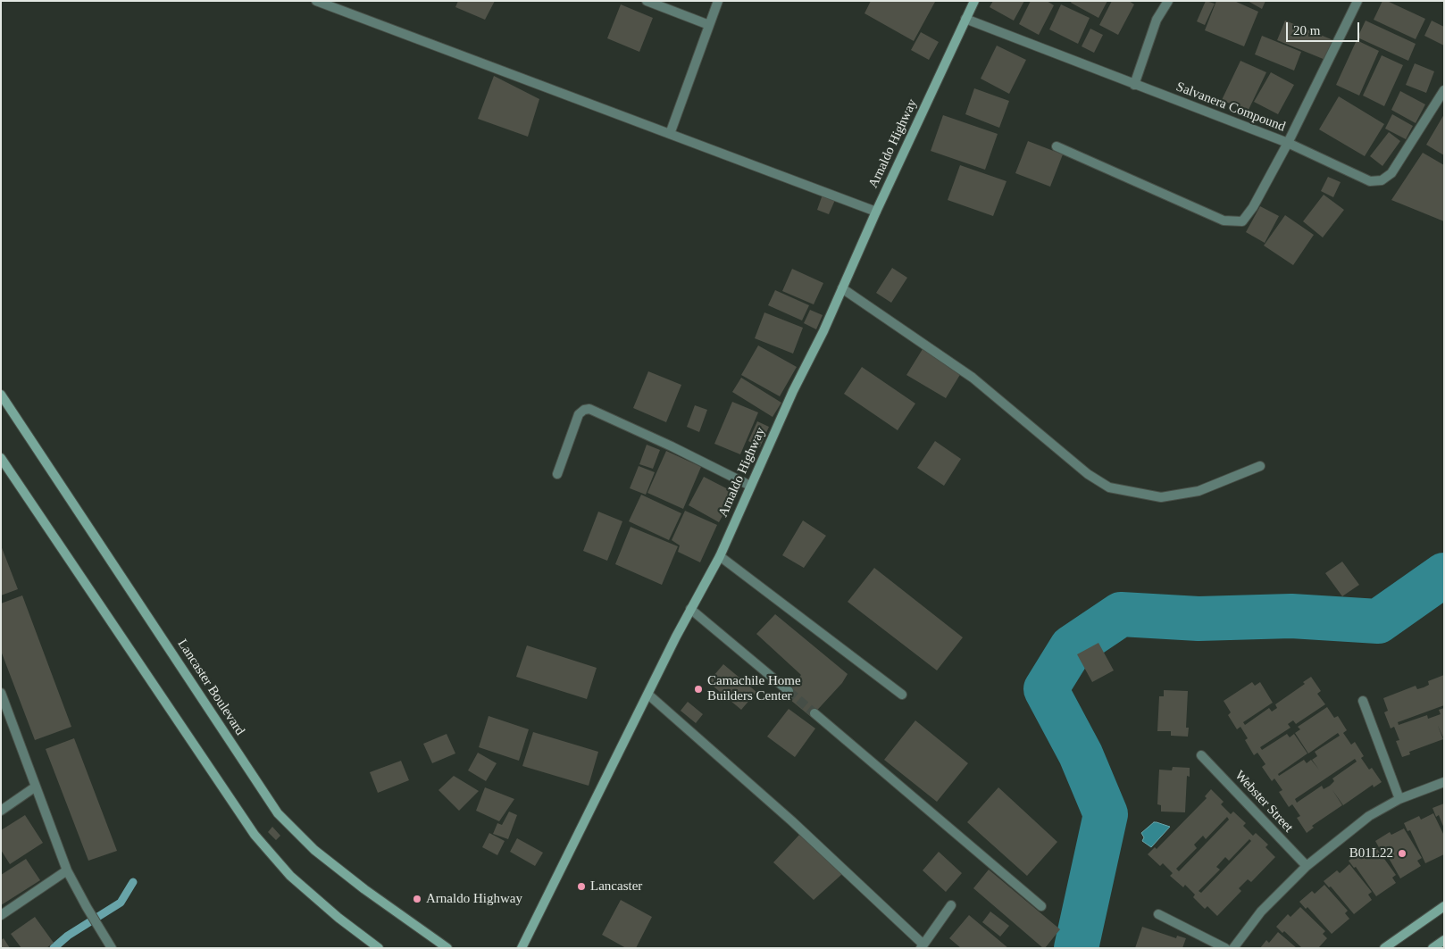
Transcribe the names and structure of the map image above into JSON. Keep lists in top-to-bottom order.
{
  "streets": {
    "main road": ["Arnaldo Highway", "Lancaster Boulevard"],
    "street": ["Salvanera Compound", "Webster Street"]
  },
  "crossings": [
    ["Salvanera Compound", "Arnaldo Highway"]
  ],
  "places": [
    "Camachile Home Builders Center",
    "B01L22",
    "Lancaster",
    "Arnaldo Highway"
  ],
  "scale_bar": "20 m"
}
